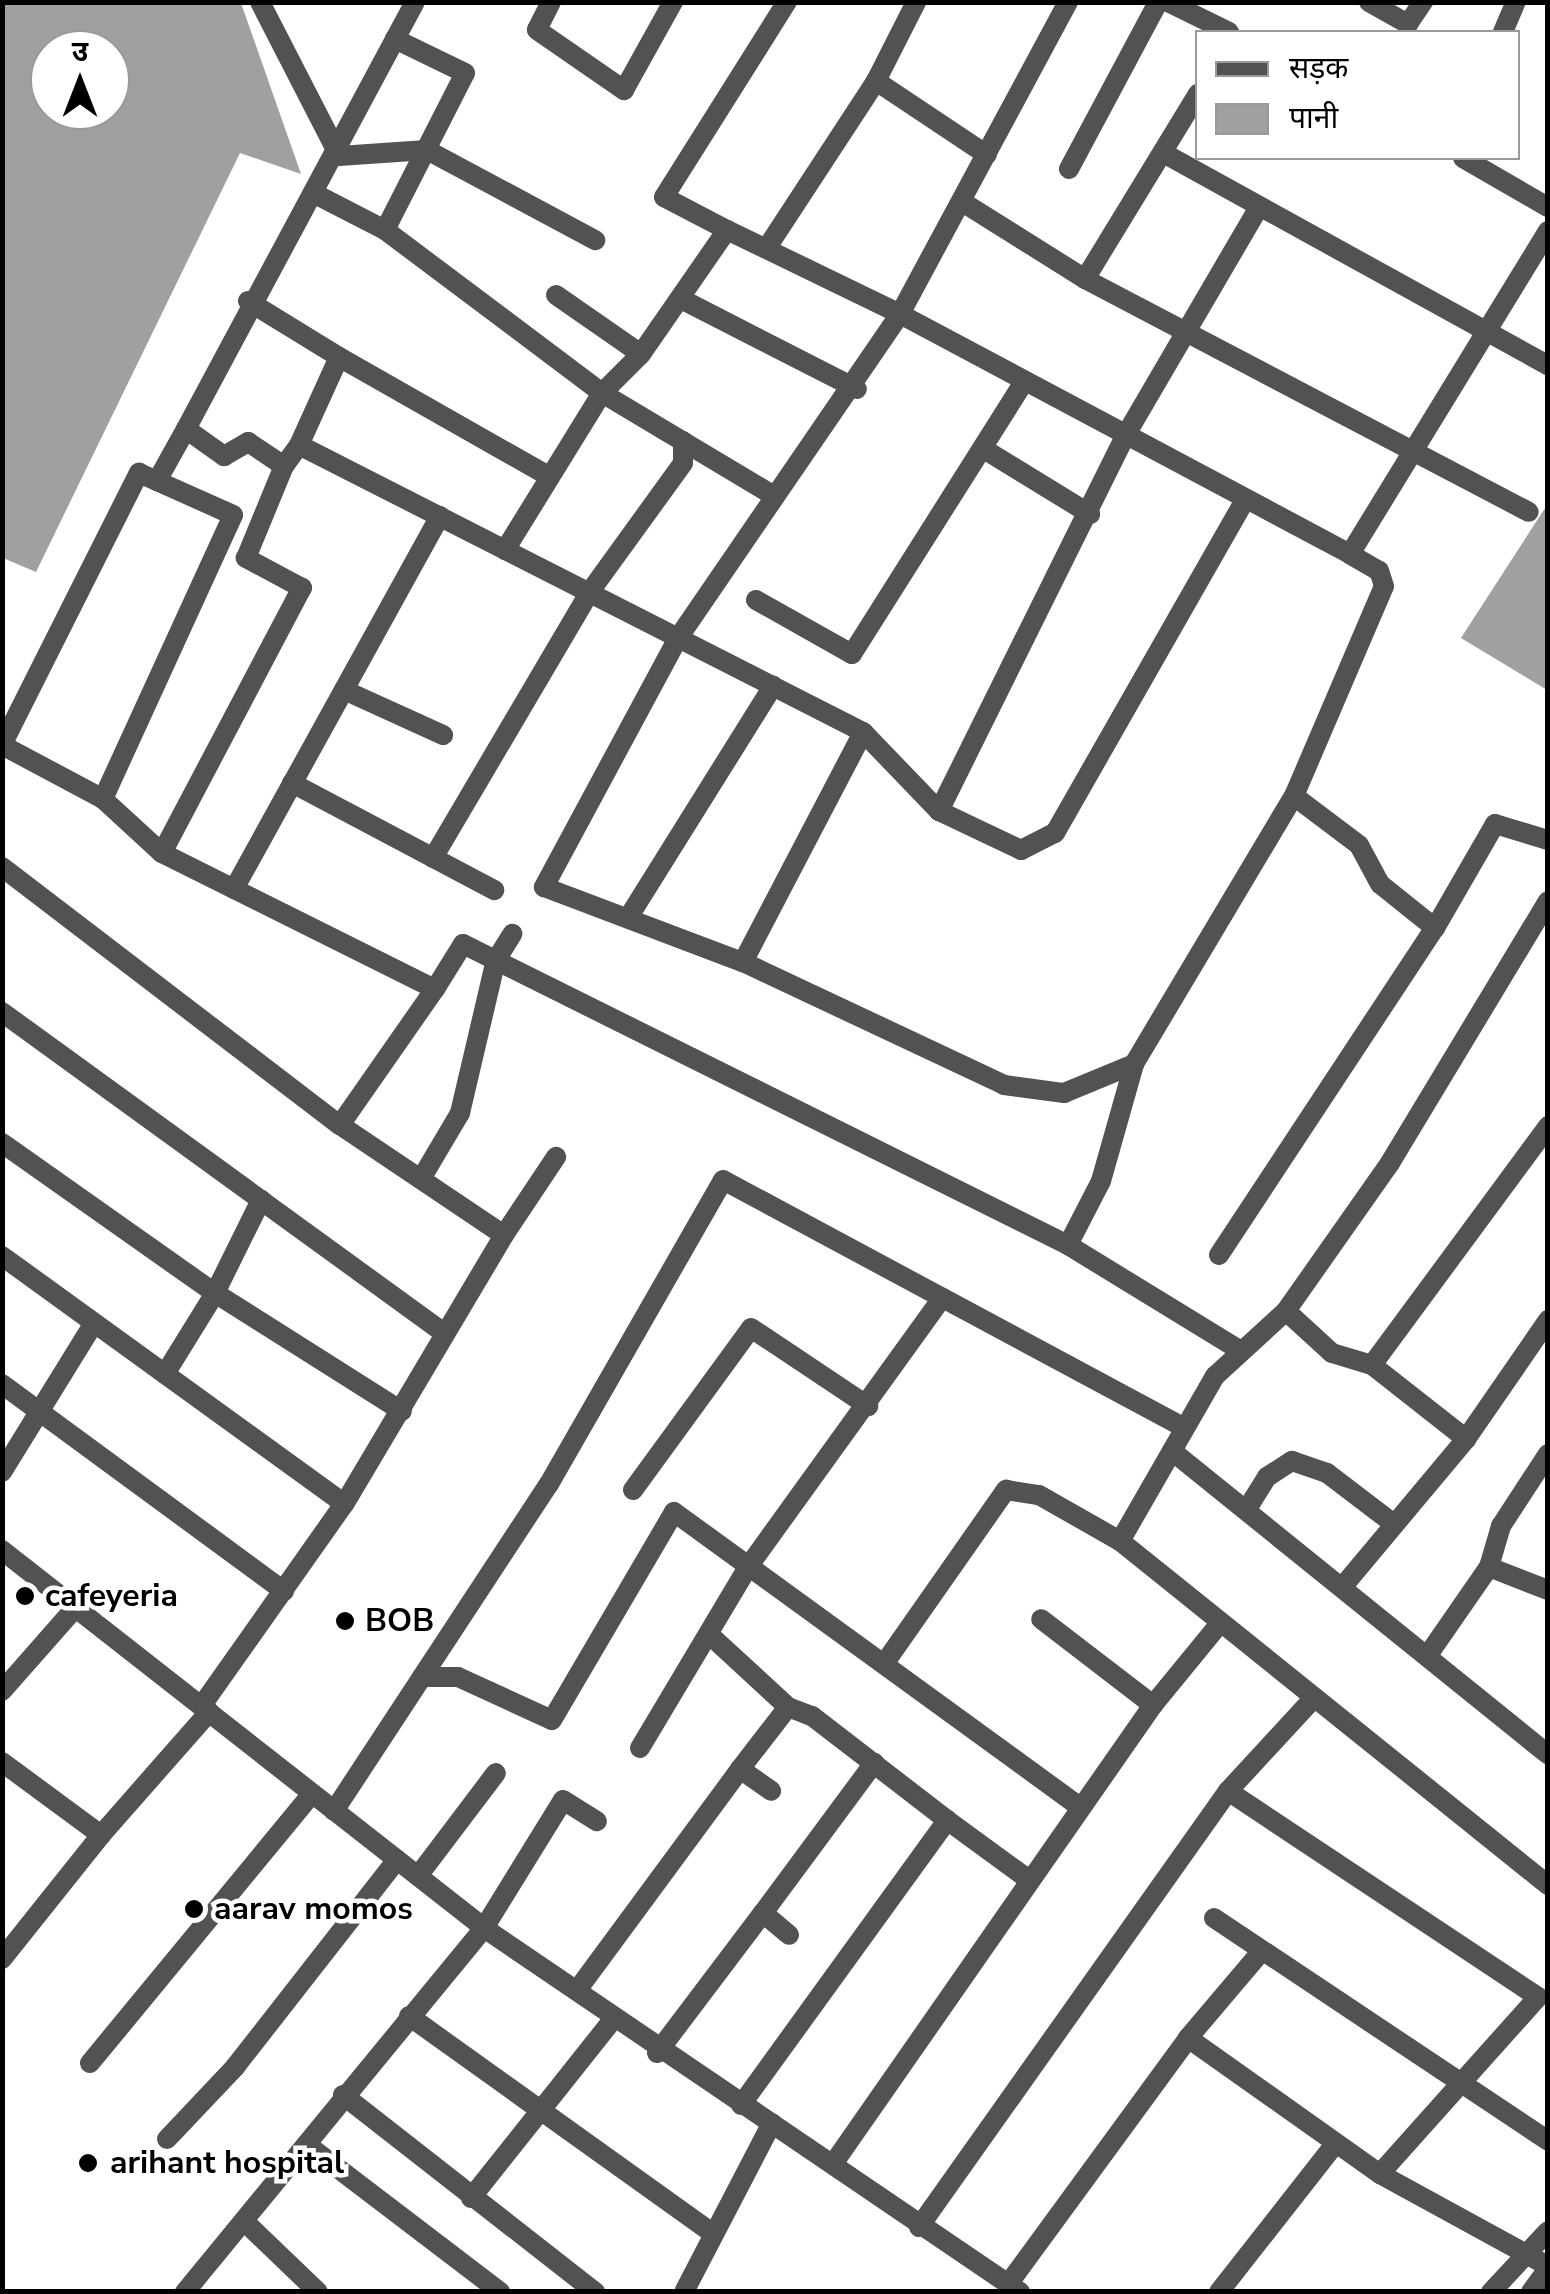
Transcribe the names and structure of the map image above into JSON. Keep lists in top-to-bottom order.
{
  "places": [
    "cafeyeria",
    "BOB",
    "aarav momos",
    "arihant hospital"
  ],
  "legend": ["सड़क", "पानी"],
  "north": "top"
}
